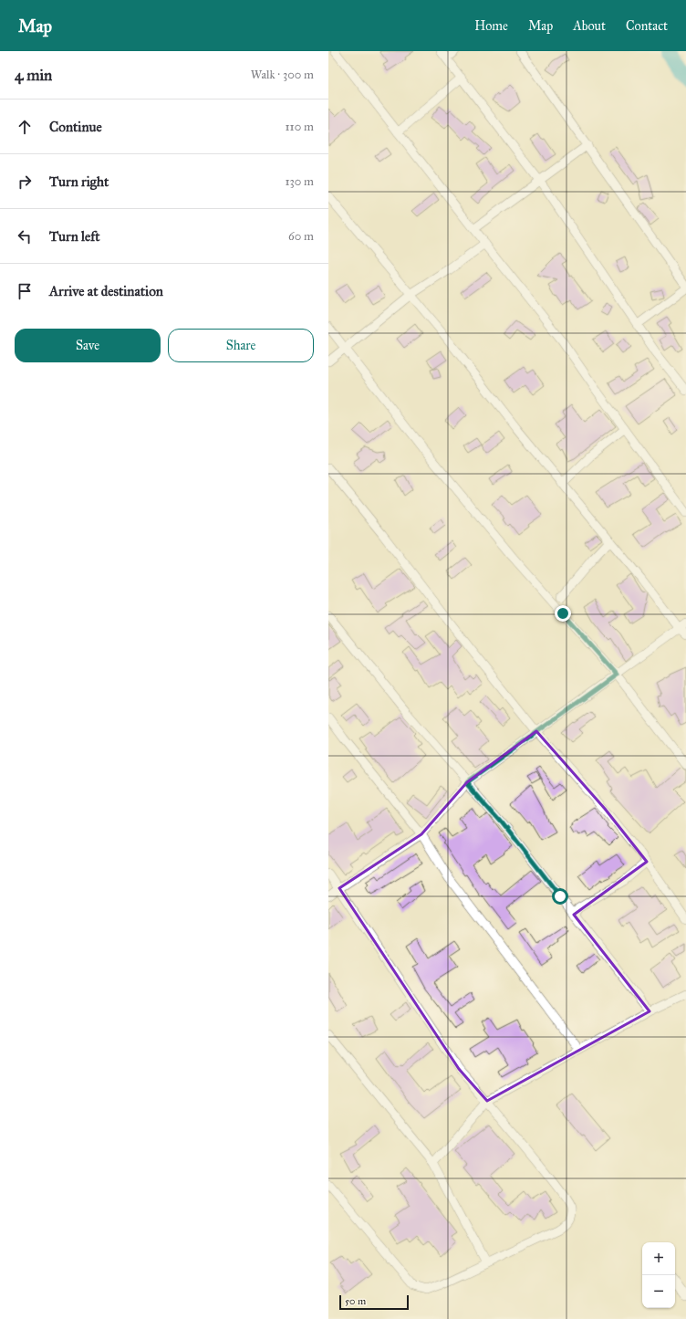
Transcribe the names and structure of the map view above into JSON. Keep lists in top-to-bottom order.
{
  "scale_bar": "50 m",
  "page": {
    "header": "Map",
    "nav": [
      "Home",
      "Map",
      "About",
      "Contact"
    ],
    "heading": ["4 min", "Walk · 300 m"],
    "list": [
      ["Continue", "110 m"],
      ["Turn right", "130 m"],
      ["Turn left", "60 m"],
      "Arrive at destination"
    ],
    "buttons": ["Save", "Share"],
    "map_buttons": ["+", "−"],
    "scale": "50 m"
  }
}
